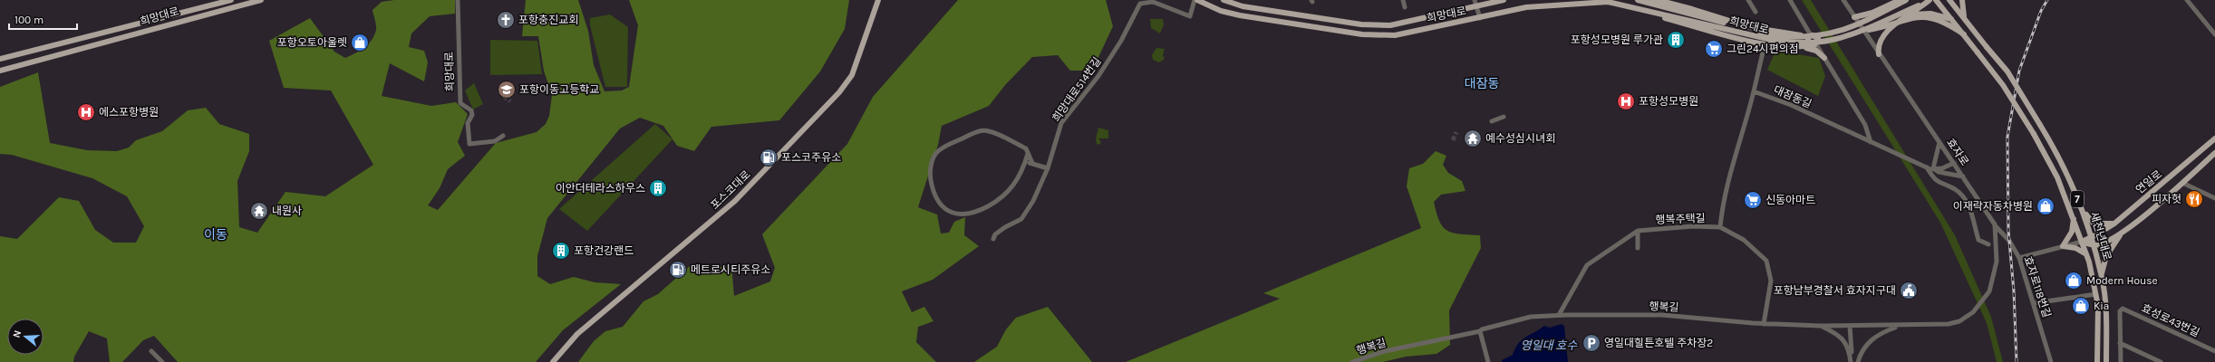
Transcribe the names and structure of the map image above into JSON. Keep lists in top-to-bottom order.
{
  "streets": {
    "main road": [
      "희망대로",
      "연일로",
      "포스코대로",
      "7",
      "새천년대로"
    ],
    "street": [
      "희망대로514번길",
      "대잠동길",
      "효자로",
      "행복주택길",
      "효자로118번길",
      "행복길",
      "효성로43번길"
    ]
  },
  "crossings": [
    ["희망대로", "효자로"],
    ["대잠동길", "효자로"],
    ["효자로", "효자로118번길"],
    ["연일로", "새천년대로"],
    ["7", "새천년대로"],
    ["행복주택길", "행복길"]
  ],
  "districts": ["대잠동", "이동"],
  "water": ["영일대 호수"],
  "places": {
    "church": ["포항충진교회"],
    "building": ["포항성모병원 루가관", "이안더테라스하우스", "포항건강랜드"],
    "shop": [
      "포항오토아울렛",
      "이재락자동차병원",
      "Modern House",
      "Kia"
    ],
    "supermarket": ["그린24시편의점", "신동아마트"],
    "school or university": ["포항이동고등학교"],
    "hospital": ["포항성모병원", "에스포항병원"],
    "temple": ["예수성심시녀회", "내원사"],
    "fuel station": ["포스코주유소", "메트로시티주유소"],
    "restaurant": ["피자헛"],
    "public building": ["포항남부경찰서 효자지구대"],
    "parking": ["영일대힐튼호텔 주차장2"]
  },
  "scale_bar": "100 m",
  "north": "left"
}
